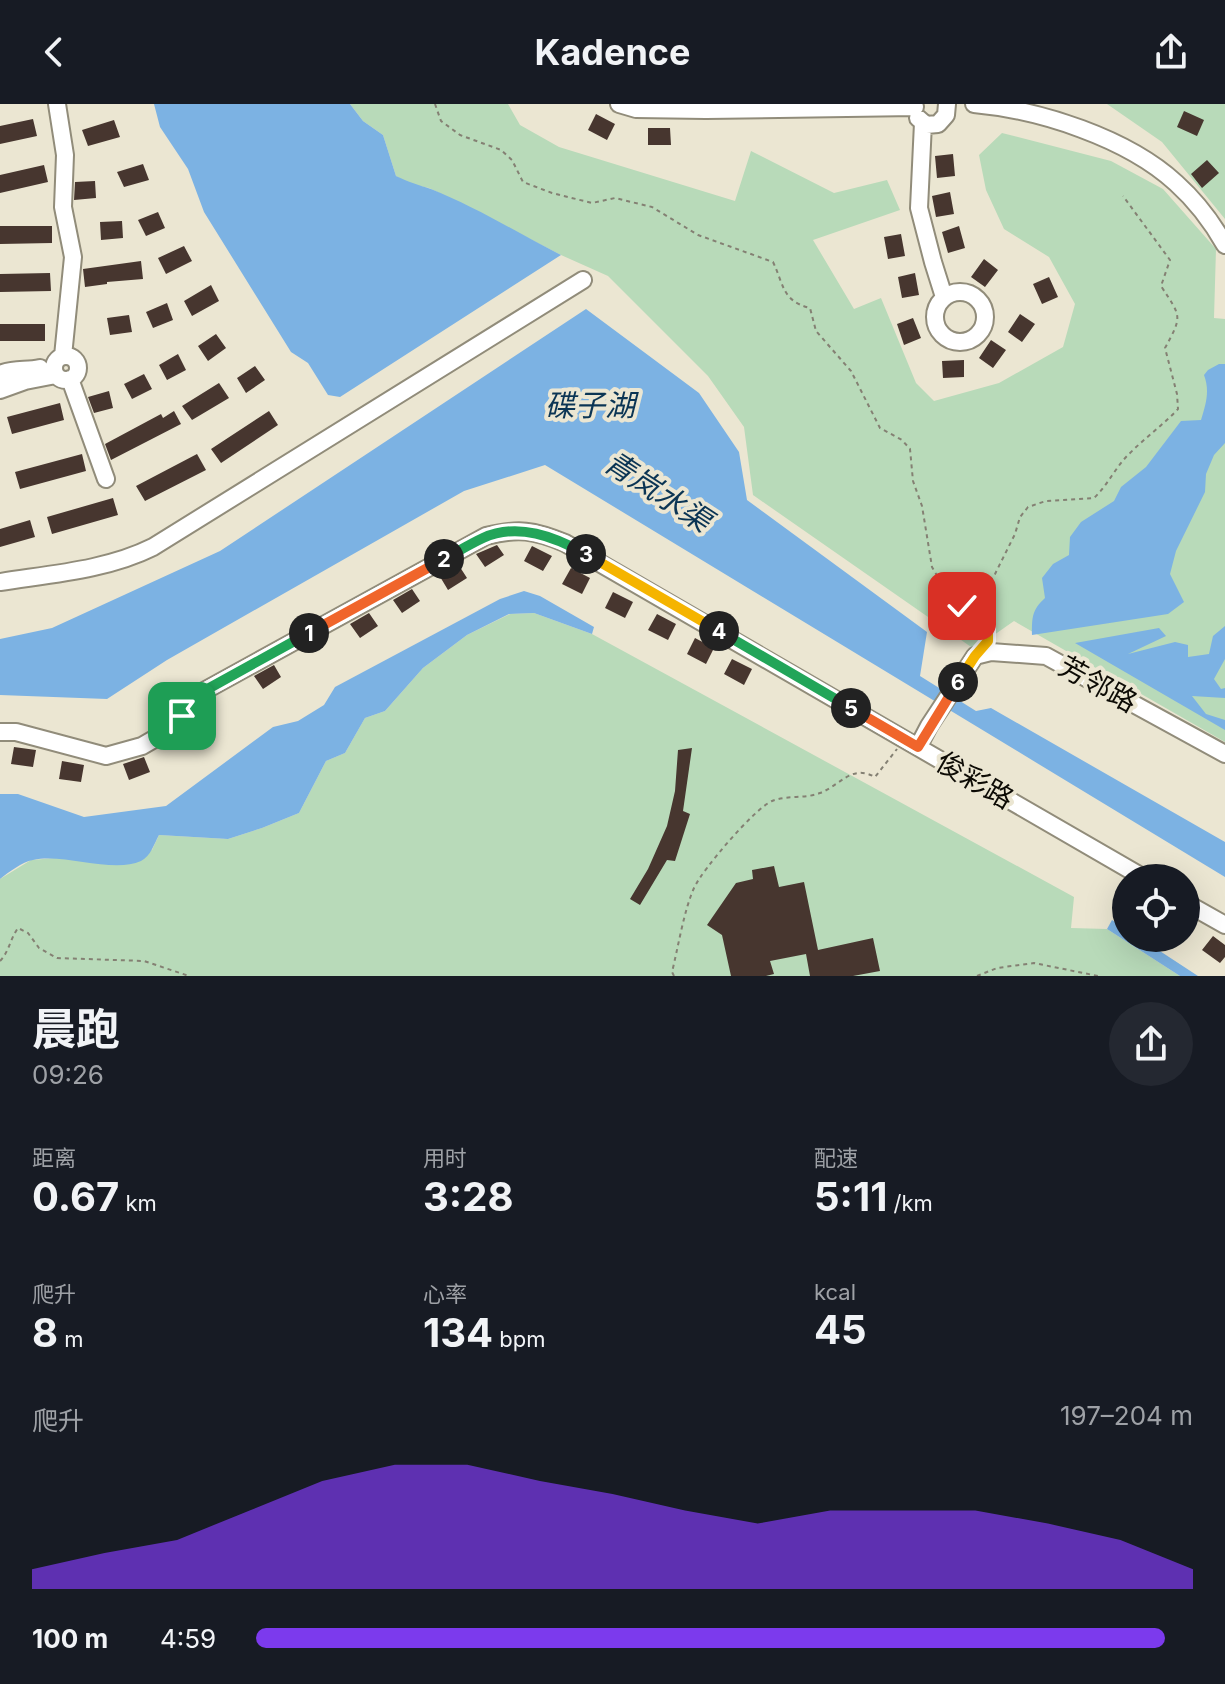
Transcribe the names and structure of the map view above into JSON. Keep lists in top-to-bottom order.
{
  "streets": {
    "street": ["芳邻路", "俊彩路"]
  },
  "water": ["碟子湖", "青岚水渠"],
  "page": {
    "header": "Kadence",
    "pins": [
      "3",
      "2",
      "4",
      "1",
      "6",
      "5"
    ],
    "heading": ["晨跑", "09:26"],
    "stats": [
      ["距离", "0.67 km"],
      ["用时", "3:28"],
      ["配速", "5:11 /km"],
      ["爬升", "8 m"],
      ["心率", "134 bpm"],
      ["kcal", "45"]
    ],
    "chart": ["爬升", "197–204 m"],
    "list": [
      {
        "name": "100 m",
        "note": "4:59"
      }
    ]
  }
}
